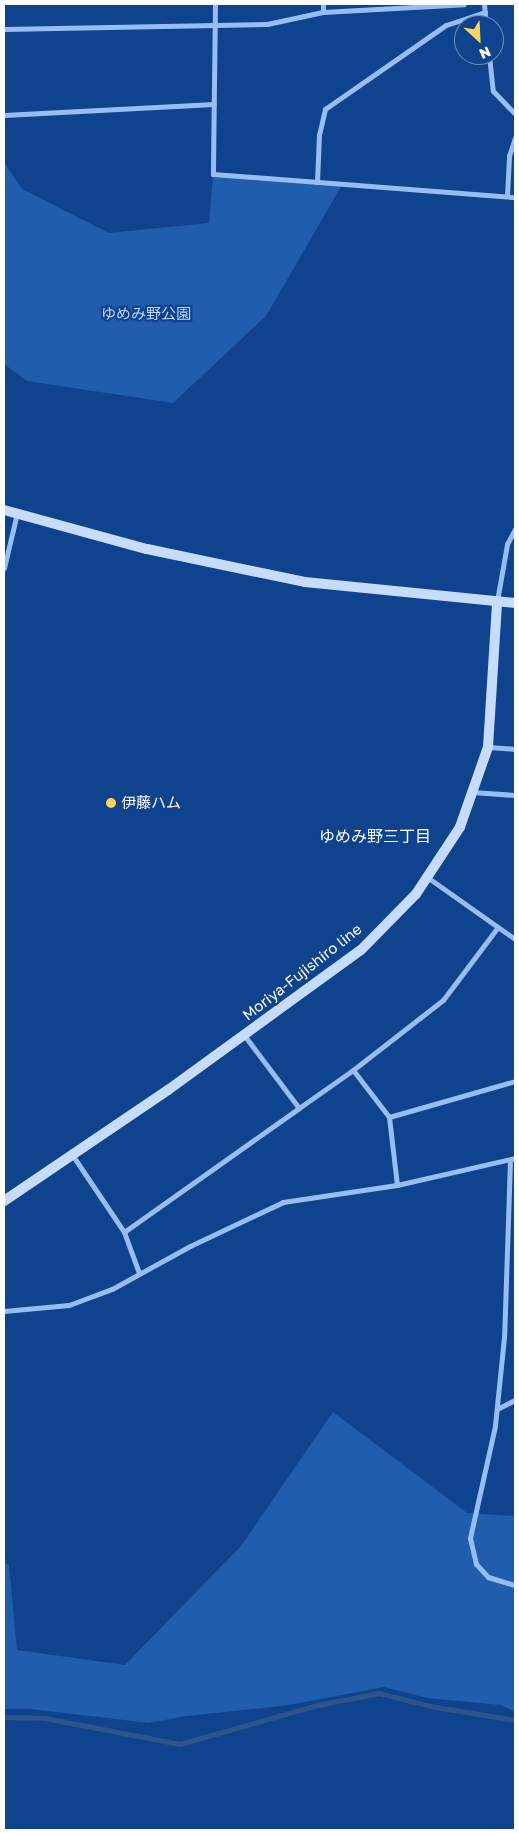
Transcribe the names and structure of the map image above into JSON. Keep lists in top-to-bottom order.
{
  "streets": {
    "main road": ["Moriya-Fujishiro line"]
  },
  "districts": ["ゆめみ野三丁目"],
  "parks": ["ゆめみ野公園"],
  "places": ["伊藤ハム"],
  "north": "bottom right"
}
